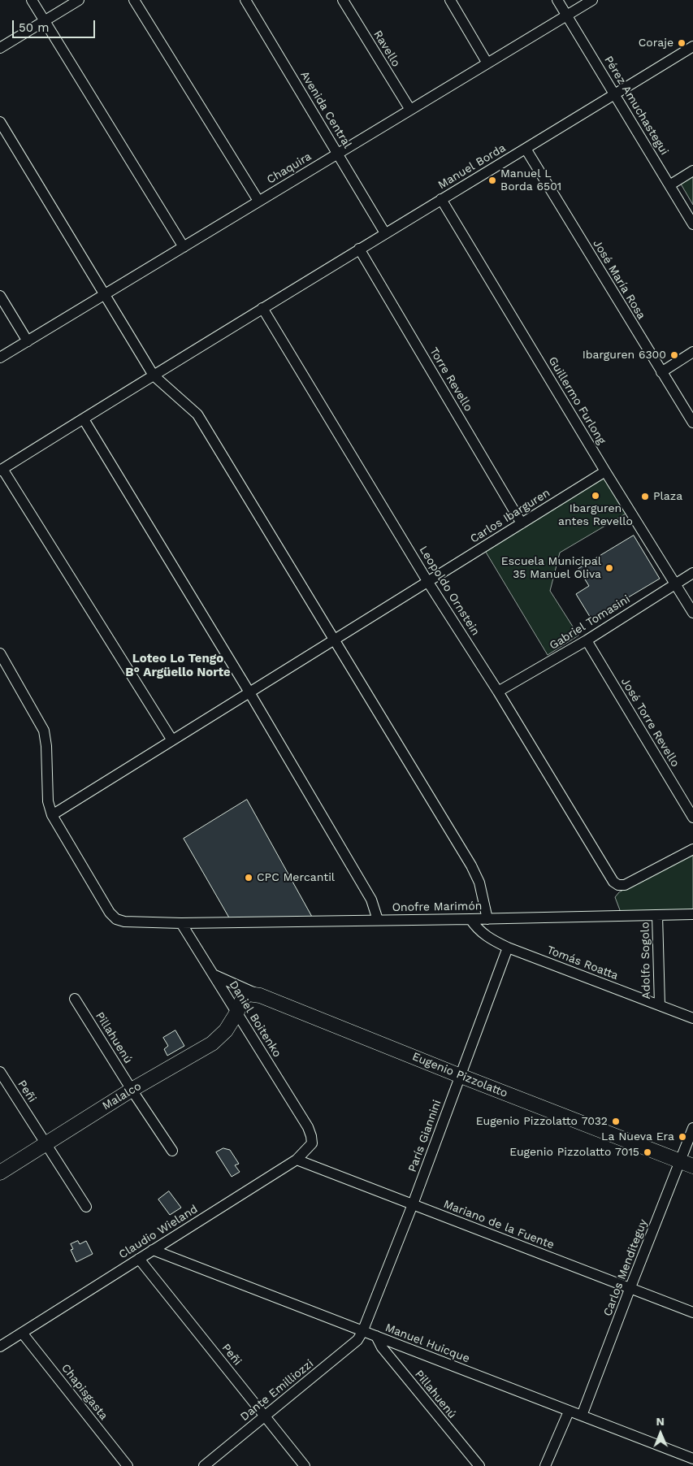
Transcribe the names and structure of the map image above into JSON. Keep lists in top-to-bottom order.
{
  "streets": {
    "main road": ["Eugenio Pizzolatto", "Malalco"],
    "street": [
      "Ravello",
      "Pérez Amuchastegui",
      "Avenida Central",
      "Manuel Borda",
      "Chaquira",
      "José María Rosa",
      "Torre Revello",
      "Guillermo Furlong",
      "Carlos Ibarguren",
      "Leopoldo Ornstein",
      "Gabriel Tomasini",
      "José Torre Revello",
      "Onofre Marimón",
      "Adolfo Sogolo",
      "Tomás Roatta",
      "Daniel Boitenko",
      "Pillahuenú",
      "Peñi",
      "París Giannini",
      "Mariano de la Fuente",
      "Claudio Wieland",
      "Carlos Menditeguy",
      "Manuel Huicque",
      "Dante Emilliozzi",
      "Chapisgasta"
    ]
  },
  "crossings": [
    ["Ravello", "Chaquira"],
    ["Pérez Amuchastegui", "Manuel Borda"],
    ["Pérez Amuchastegui", "Chaquira"],
    ["Avenida Central", "Manuel Borda"],
    ["Avenida Central", "Chaquira"],
    ["Manuel Borda", "José María Rosa"],
    ["Manuel Borda", "Torre Revello"],
    ["Manuel Borda", "Guillermo Furlong"],
    ["Manuel Borda", "Leopoldo Ornstein"],
    ["Torre Revello", "Carlos Ibarguren"],
    ["Guillermo Furlong", "Carlos Ibarguren"],
    ["Guillermo Furlong", "Gabriel Tomasini"],
    ["Carlos Ibarguren", "Leopoldo Ornstein"],
    ["Carlos Ibarguren", "Onofre Marimón"],
    ["Leopoldo Ornstein", "Gabriel Tomasini"],
    ["Gabriel Tomasini", "José Torre Revello"],
    ["Onofre Marimón", "Adolfo Sogolo"],
    ["Onofre Marimón", "Tomás Roatta"],
    ["Onofre Marimón", "Daniel Boitenko"],
    ["Adolfo Sogolo", "Tomás Roatta"],
    ["Tomás Roatta", "París Giannini"],
    ["Daniel Boitenko", "Malalco"],
    ["Daniel Boitenko", "Claudio Wieland"],
    ["Pillahuenú", "Malalco"],
    ["Pillahuenú", "Manuel Huicque"],
    ["Eugenio Pizzolatto", "París Giannini"],
    ["Eugenio Pizzolatto", "Carlos Menditeguy"],
    ["Peñi", "Malalco"],
    ["Peñi", "Claudio Wieland"],
    ["Peñi", "Dante Emilliozzi"],
    ["París Giannini", "Mariano de la Fuente"],
    ["París Giannini", "Manuel Huicque"],
    ["París Giannini", "Dante Emilliozzi"],
    ["Mariano de la Fuente", "Claudio Wieland"],
    ["Mariano de la Fuente", "Carlos Menditeguy"],
    ["Claudio Wieland", "Manuel Huicque"],
    ["Claudio Wieland", "Chapisgasta"],
    ["Carlos Menditeguy", "Manuel Huicque"],
    ["Manuel Huicque", "Dante Emilliozzi"]
  ],
  "districts": ["Loteo Lo Tengo B° Argüello Norte"],
  "places": [
    "Coraje",
    "Manuel L Borda 6501",
    "Ibarguren 6300",
    "Ibarguren antes Revello",
    "Plaza",
    "Escuela Municipal 35 Manuel Oliva",
    "CPC Mercantil",
    "Eugenio Pizzolatto 7032",
    "La Nueva Era",
    "Eugenio Pizzolatto 7015"
  ],
  "scale_bar": "50 m",
  "north": "top"
}
